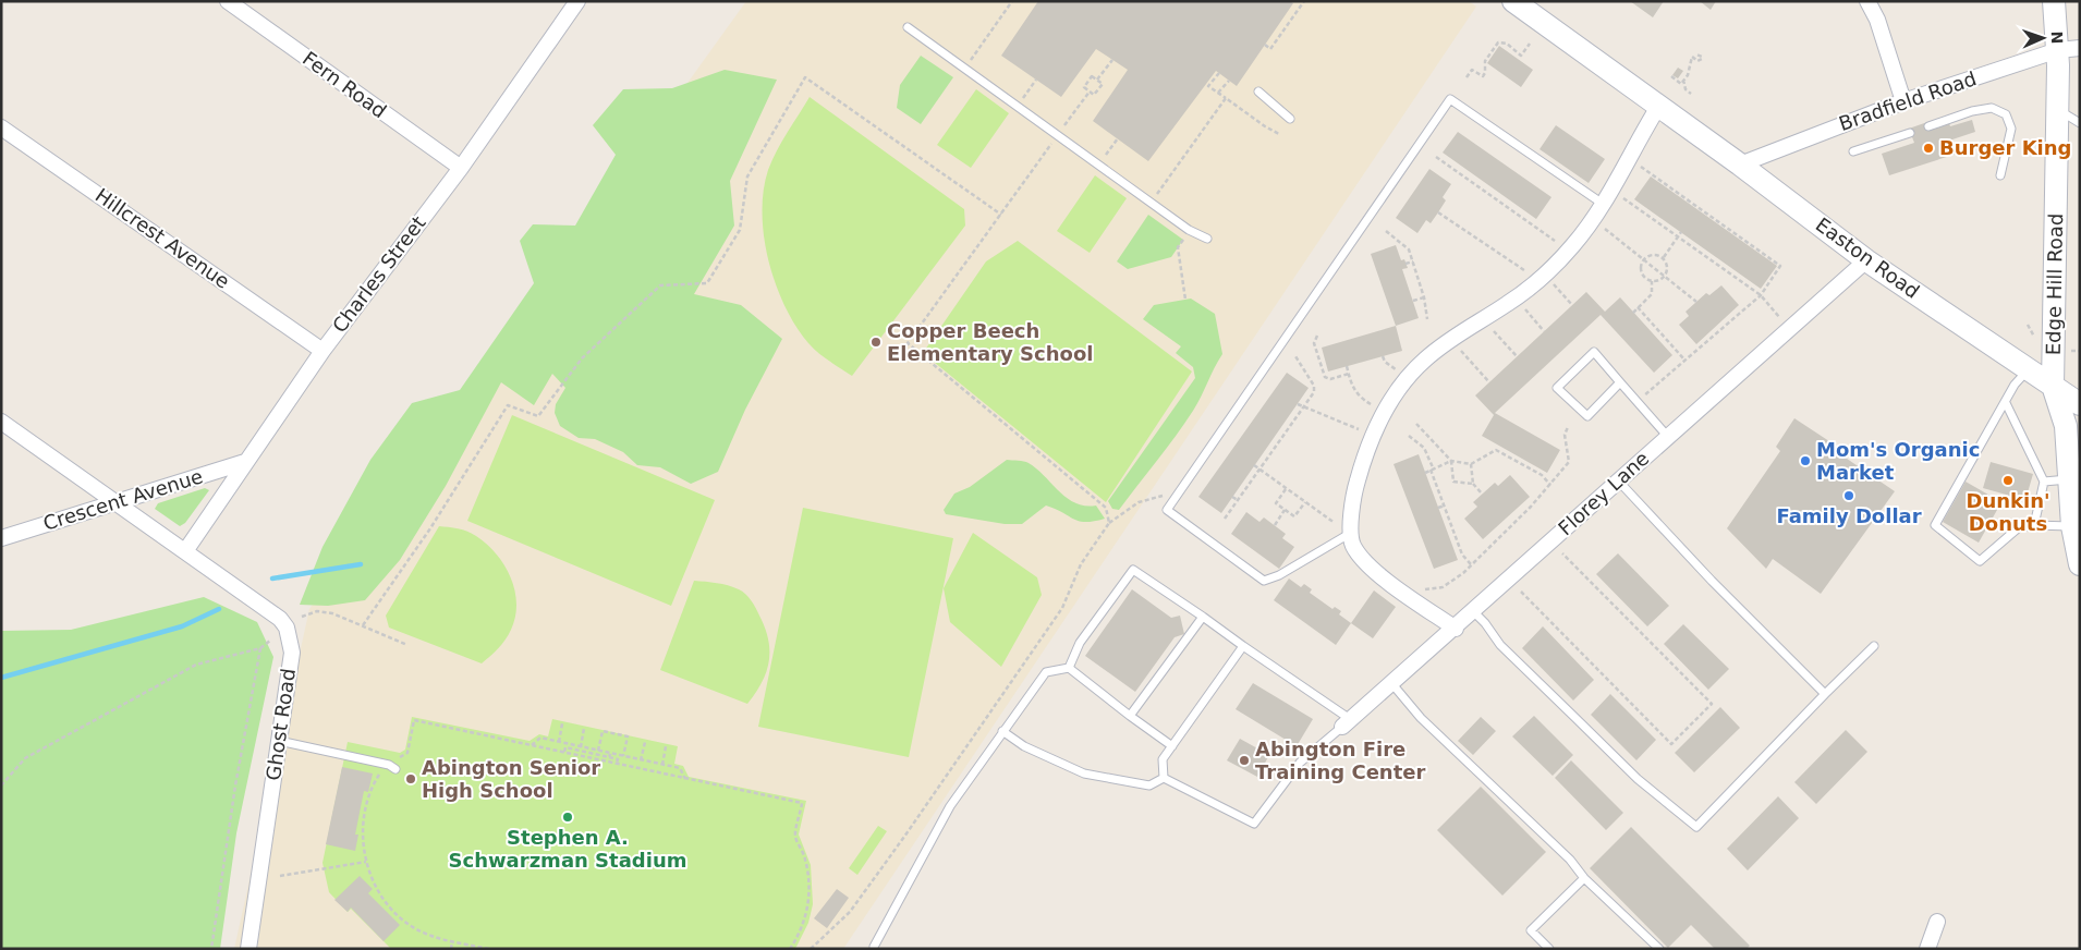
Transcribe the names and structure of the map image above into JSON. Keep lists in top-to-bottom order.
{
  "streets": {
    "main road": ["Easton Road", "Edge Hill Road"],
    "street": [
      "Fern Road",
      "Bradfield Road",
      "Hillcrest Avenue",
      "Charles Street",
      "Florey Lane",
      "Crescent Avenue",
      "Ghost Road"
    ]
  },
  "crossings": [
    ["Fern Road", "Charles Street"],
    ["Bradfield Road", "Easton Road"],
    ["Bradfield Road", "Edge Hill Road"],
    ["Hillcrest Avenue", "Charles Street"],
    ["Easton Road", "Edge Hill Road"],
    ["Easton Road", "Florey Lane"],
    ["Charles Street", "Crescent Avenue"],
    ["Charles Street", "Ghost Road"],
    ["Crescent Avenue", "Ghost Road"]
  ],
  "places": [
    "Burger King",
    "Copper Beech Elementary School",
    "Mom's Organic Market",
    "Dunkin' Donuts",
    "Family Dollar",
    "Abington Fire Training Center",
    "Abington Senior High School",
    "Stephen A. Schwarzman Stadium"
  ],
  "north": "right"
}
